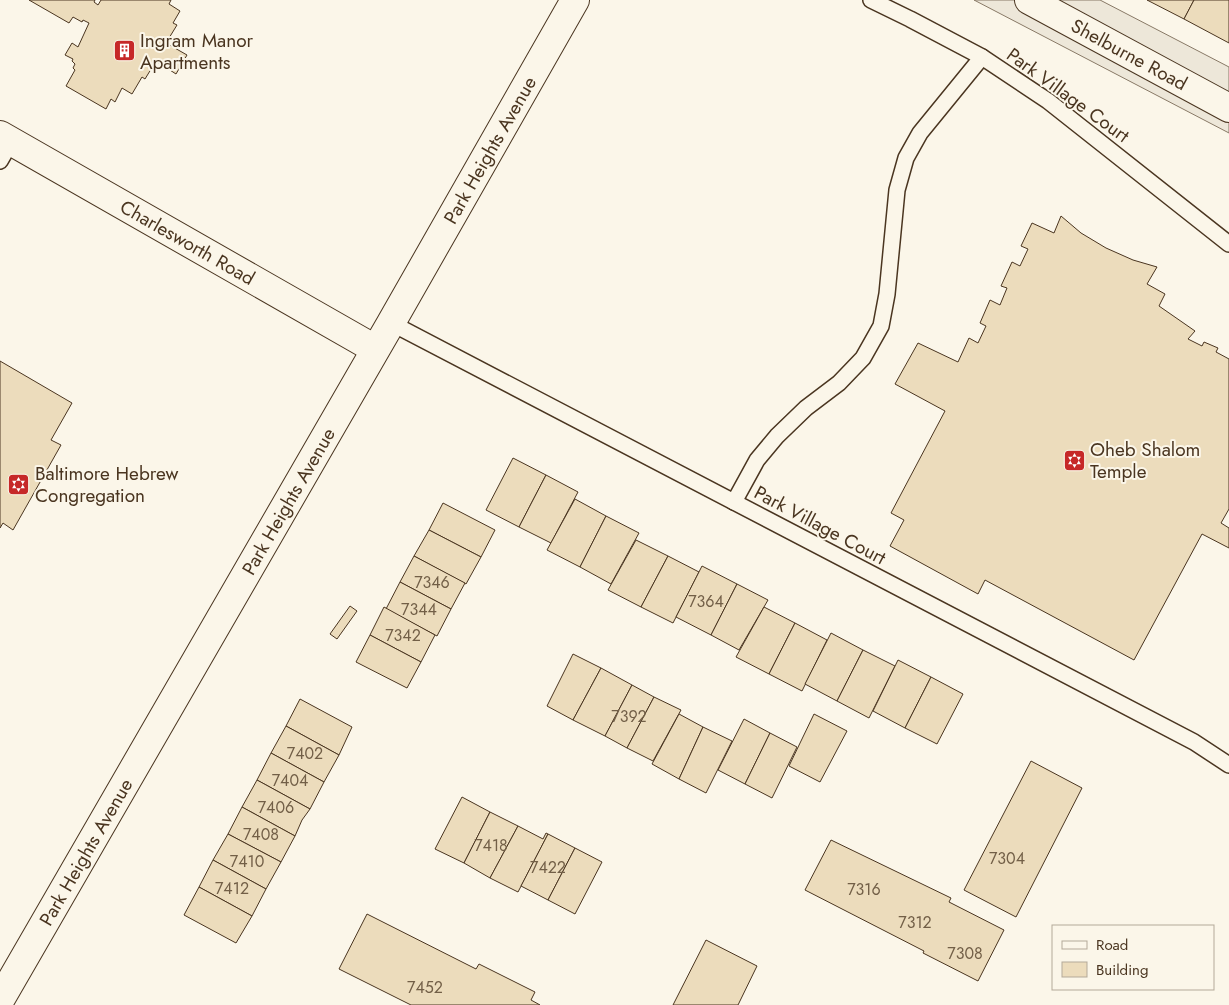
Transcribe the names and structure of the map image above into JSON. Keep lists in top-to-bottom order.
{
  "streets": {
    "main road": ["Shelburne Road", "Park Heights Avenue", "Charlesworth Road"],
    "lane": ["Park Village Court"]
  },
  "crossings": [
    ["Park Village Court", "Park Heights Avenue"],
    ["Park Heights Avenue", "Charlesworth Road"]
  ],
  "places": {
    "building": ["Ingram Manor Apartments"],
    "synagogue": ["Oheb Shalom Temple", "Baltimore Hebrew Congregation"]
  },
  "house_numbers": [
    "7346",
    "7364",
    "7344",
    "7342",
    "7392",
    "7402",
    "7404",
    "7406",
    "7408",
    "7418",
    "7304",
    "7410",
    "7422",
    "7412",
    "7316",
    "7312",
    "7308",
    "7452"
  ],
  "legend": ["Road", "Building"]
}
